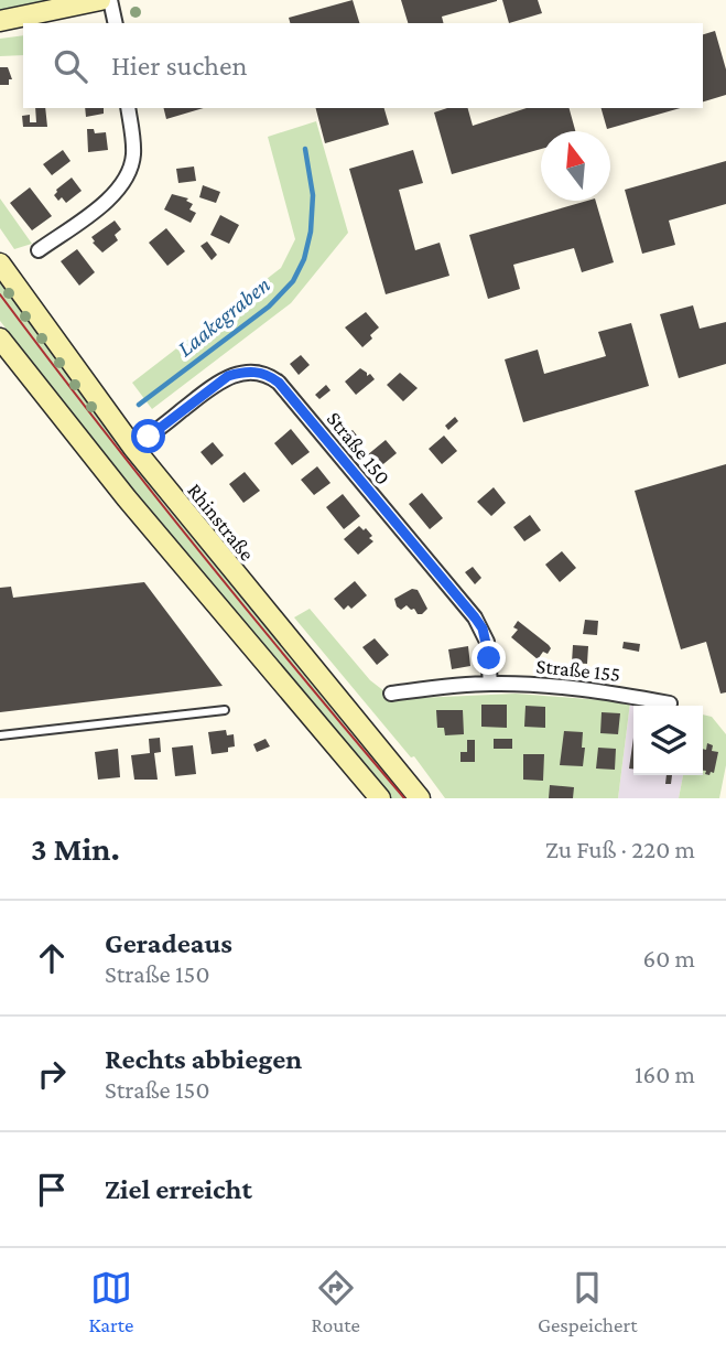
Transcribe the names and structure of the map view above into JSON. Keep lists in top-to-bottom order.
{
  "streets": {
    "main road": ["Rhinstraße"],
    "street": ["Straße 150", "Straße 155"]
  },
  "crossings": [
    ["Straße 150", "Rhinstraße"],
    ["Straße 150", "Straße 155"]
  ],
  "water": ["Laakegraben"],
  "north": "top",
  "page": {
    "search": "Hier suchen",
    "heading": ["3 Min.", "Zu Fuß · 220 m"],
    "list": [
      ["Geradeaus", "Straße 150", "60 m"],
      ["Rechts abbiegen", "Straße 150", "160 m"],
      "Ziel erreicht"
    ],
    "nav": ["Karte", "Route", "Gespeichert"]
  }
}
